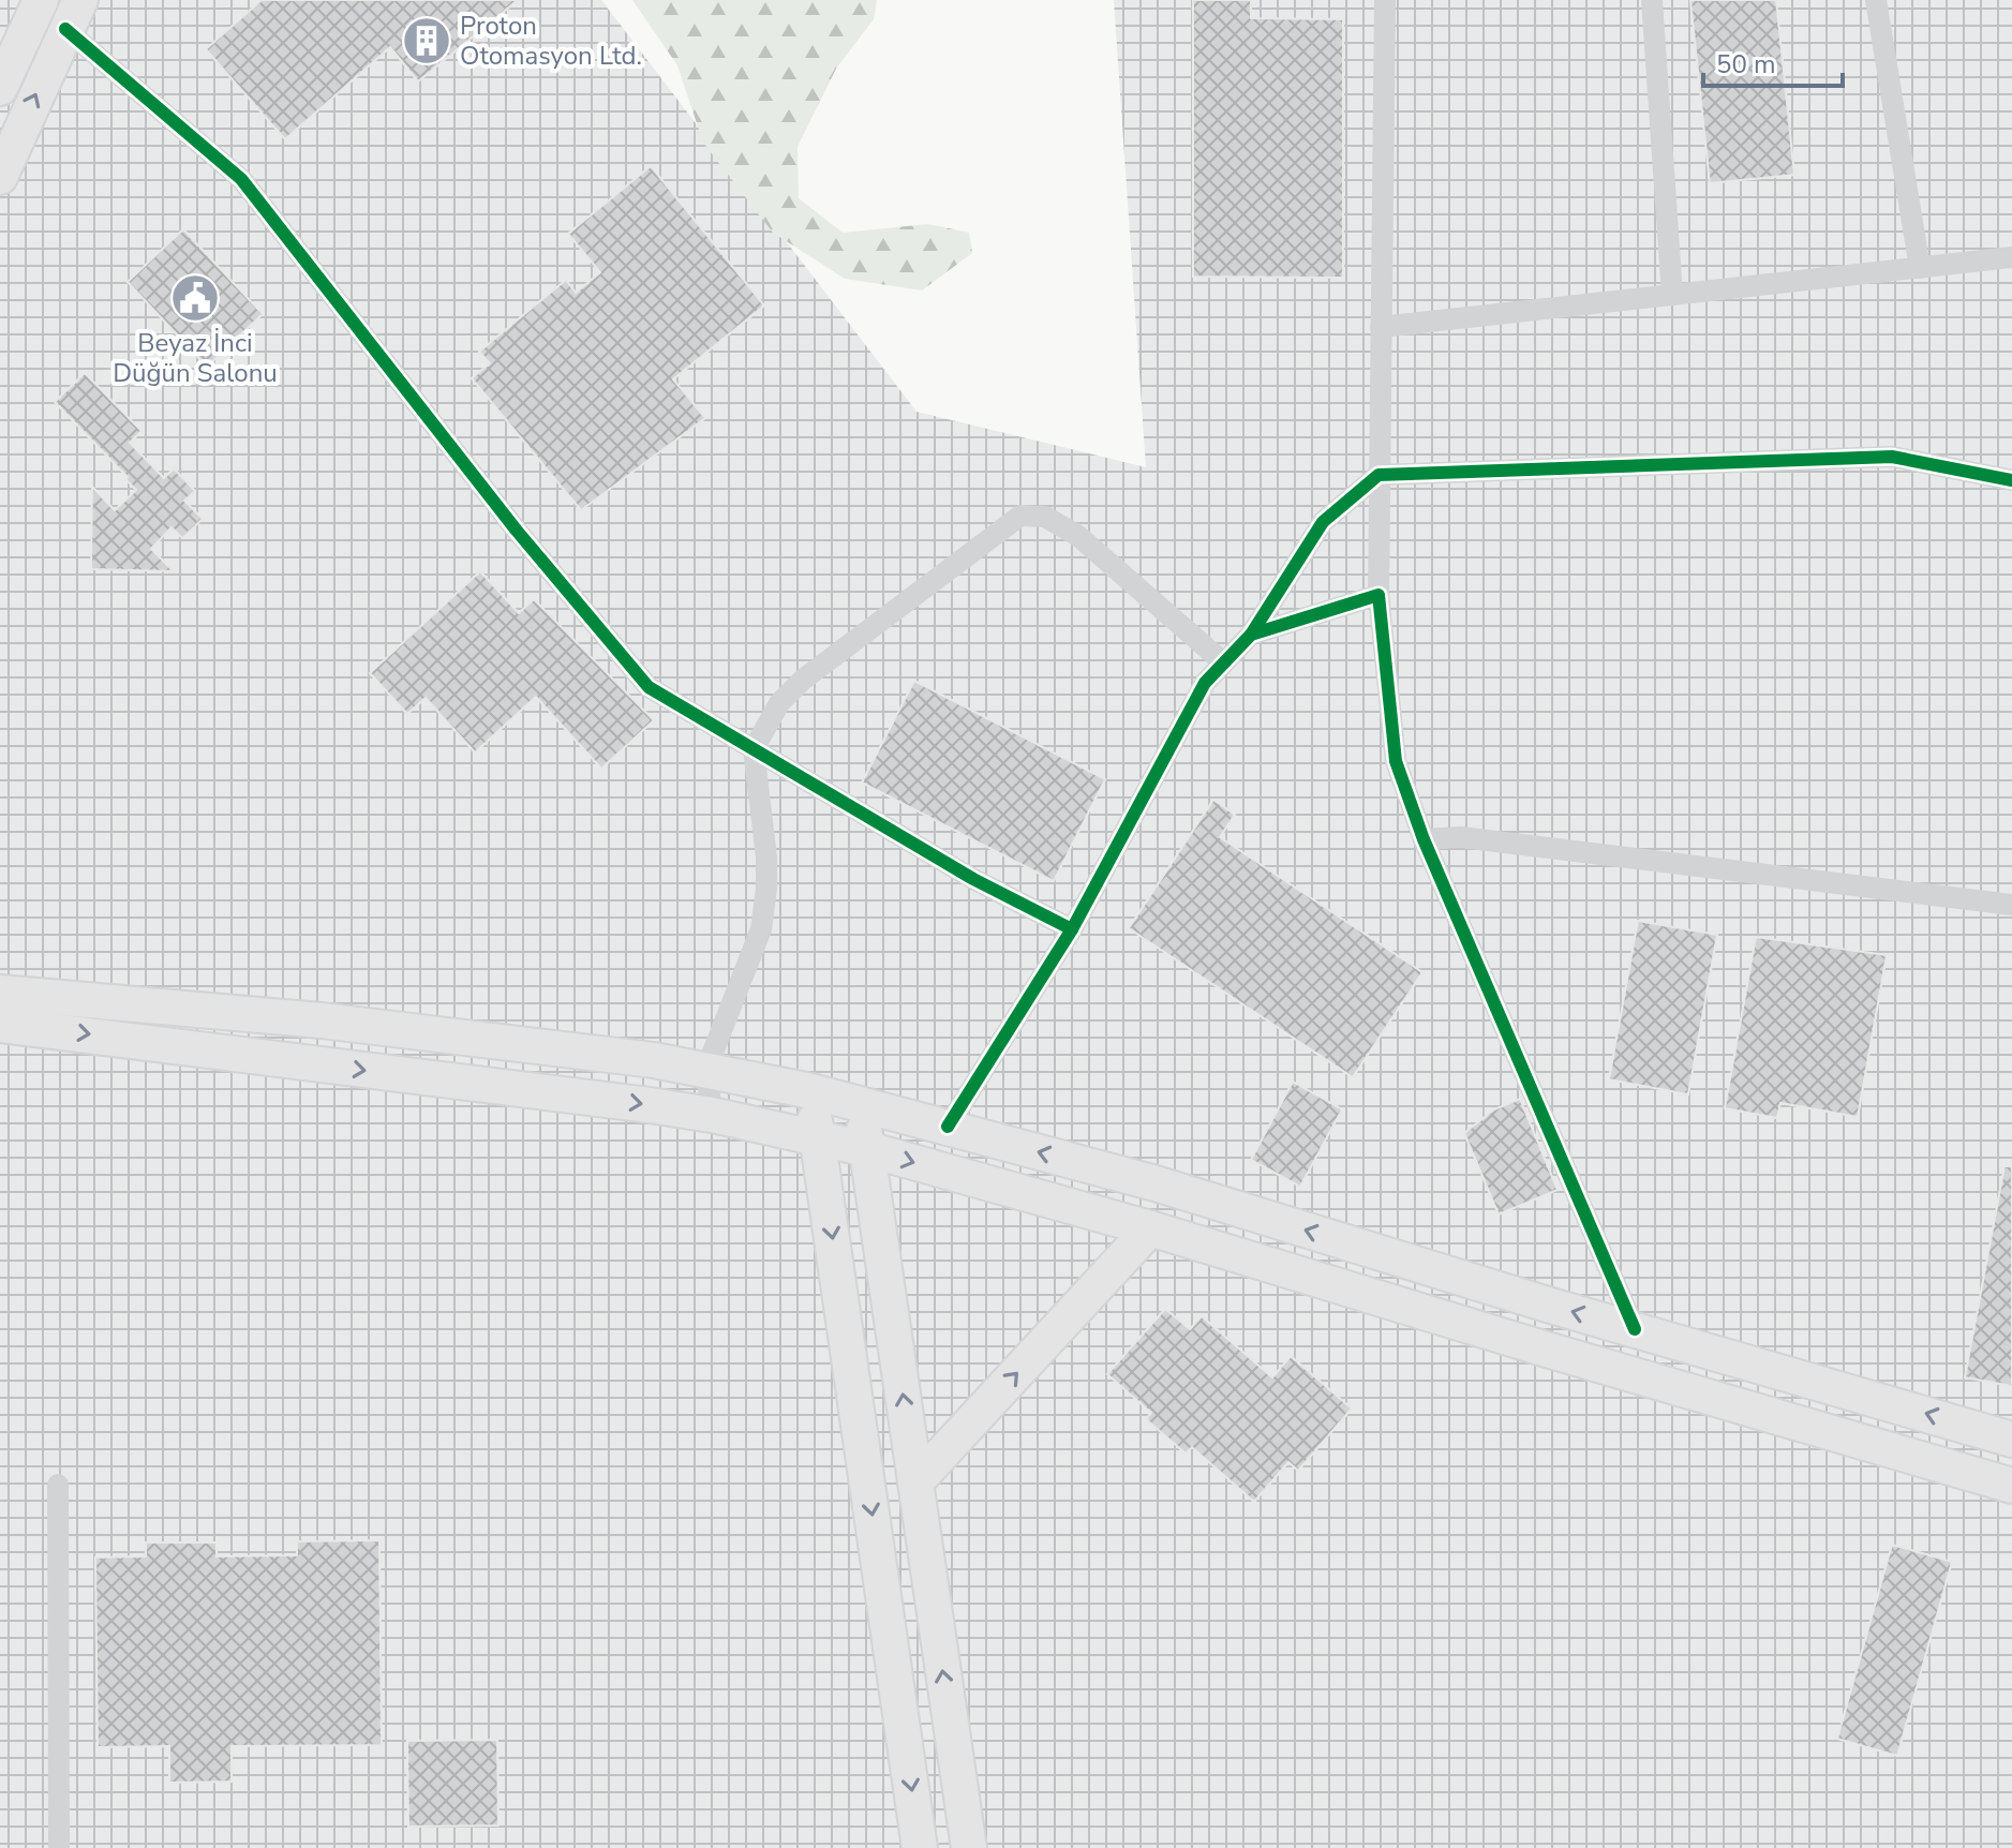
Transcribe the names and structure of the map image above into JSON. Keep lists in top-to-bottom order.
{
  "places": {
    "building": ["Proton Otomasyon Ltd."],
    "public building": ["Beyaz İnci Düğün Salonu"]
  },
  "scale_bar": "50 m"
}
